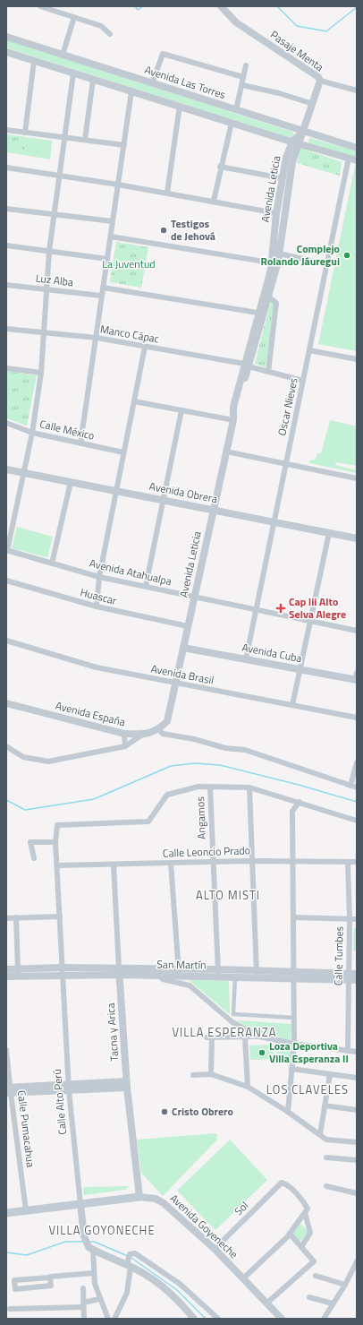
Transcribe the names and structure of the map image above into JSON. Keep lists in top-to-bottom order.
{
  "streets": {
    "main road": ["Avenida Goyeneche"],
    "street": [
      "Pasaje Menta",
      "Avenida Las Torres",
      "Avenida Leticia",
      "Luz Alba",
      "Manco Cápac",
      "Oscar Nieves",
      "Calle México",
      "Avenida Obrera",
      "Avenida Atahualpa",
      "Huascar",
      "Avenida Cuba",
      "Avenida Brasil",
      "Avenida España",
      "Angamos",
      "Calle Leoncio Prado",
      "Calle Tumbes",
      "San Martín",
      "Tacna y Arica",
      "Calle Alto Perú",
      "Calle Pumacahua",
      "Sol"
    ]
  },
  "crossings": [
    ["Pasaje Menta", "Avenida Las Torres"],
    ["Pasaje Menta", "Avenida Leticia"],
    ["Avenida Las Torres", "Avenida Leticia"],
    ["Avenida Leticia", "Manco Cápac"],
    ["Avenida Leticia", "Avenida Obrera"],
    ["Avenida Leticia", "Avenida Atahualpa"],
    ["Avenida Leticia", "Huascar"],
    ["Avenida Leticia", "Avenida Cuba"],
    ["Avenida Leticia", "Avenida Brasil"],
    ["Avenida Leticia", "Avenida España"],
    ["Manco Cápac", "Oscar Nieves"],
    ["Oscar Nieves", "Avenida Obrera"],
    ["Oscar Nieves", "Avenida Atahualpa"],
    ["Oscar Nieves", "Avenida Cuba"],
    ["Angamos", "Calle Leoncio Prado"],
    ["Angamos", "San Martín"],
    ["Angamos", "Calle Alto Perú"],
    ["Calle Leoncio Prado", "Calle Tumbes"],
    ["Calle Leoncio Prado", "Tacna y Arica"],
    ["Calle Leoncio Prado", "Calle Alto Perú"],
    ["Calle Tumbes", "San Martín"],
    ["San Martín", "Tacna y Arica"],
    ["San Martín", "Calle Alto Perú"],
    ["Tacna y Arica", "Avenida Goyeneche"],
    ["Calle Alto Perú", "Avenida Goyeneche"],
    ["Calle Pumacahua", "Avenida Goyeneche"],
    ["Sol", "Avenida Goyeneche"]
  ],
  "districts": [
    "ALTO MISTI",
    "VILLA ESPERANZA",
    "LOS CLAVELES",
    "VILLA GOYONECHE"
  ],
  "parks": ["La Juventud"],
  "places": {
    "other": [
      "Testigos de Jehová",
      "Complejo Rolando Jáuregui",
      "Loza Deportiva Villa Esperanza II",
      "Cristo Obrero"
    ],
    "health": ["Cap Iii Alto Selva Alegre"]
  }
}
